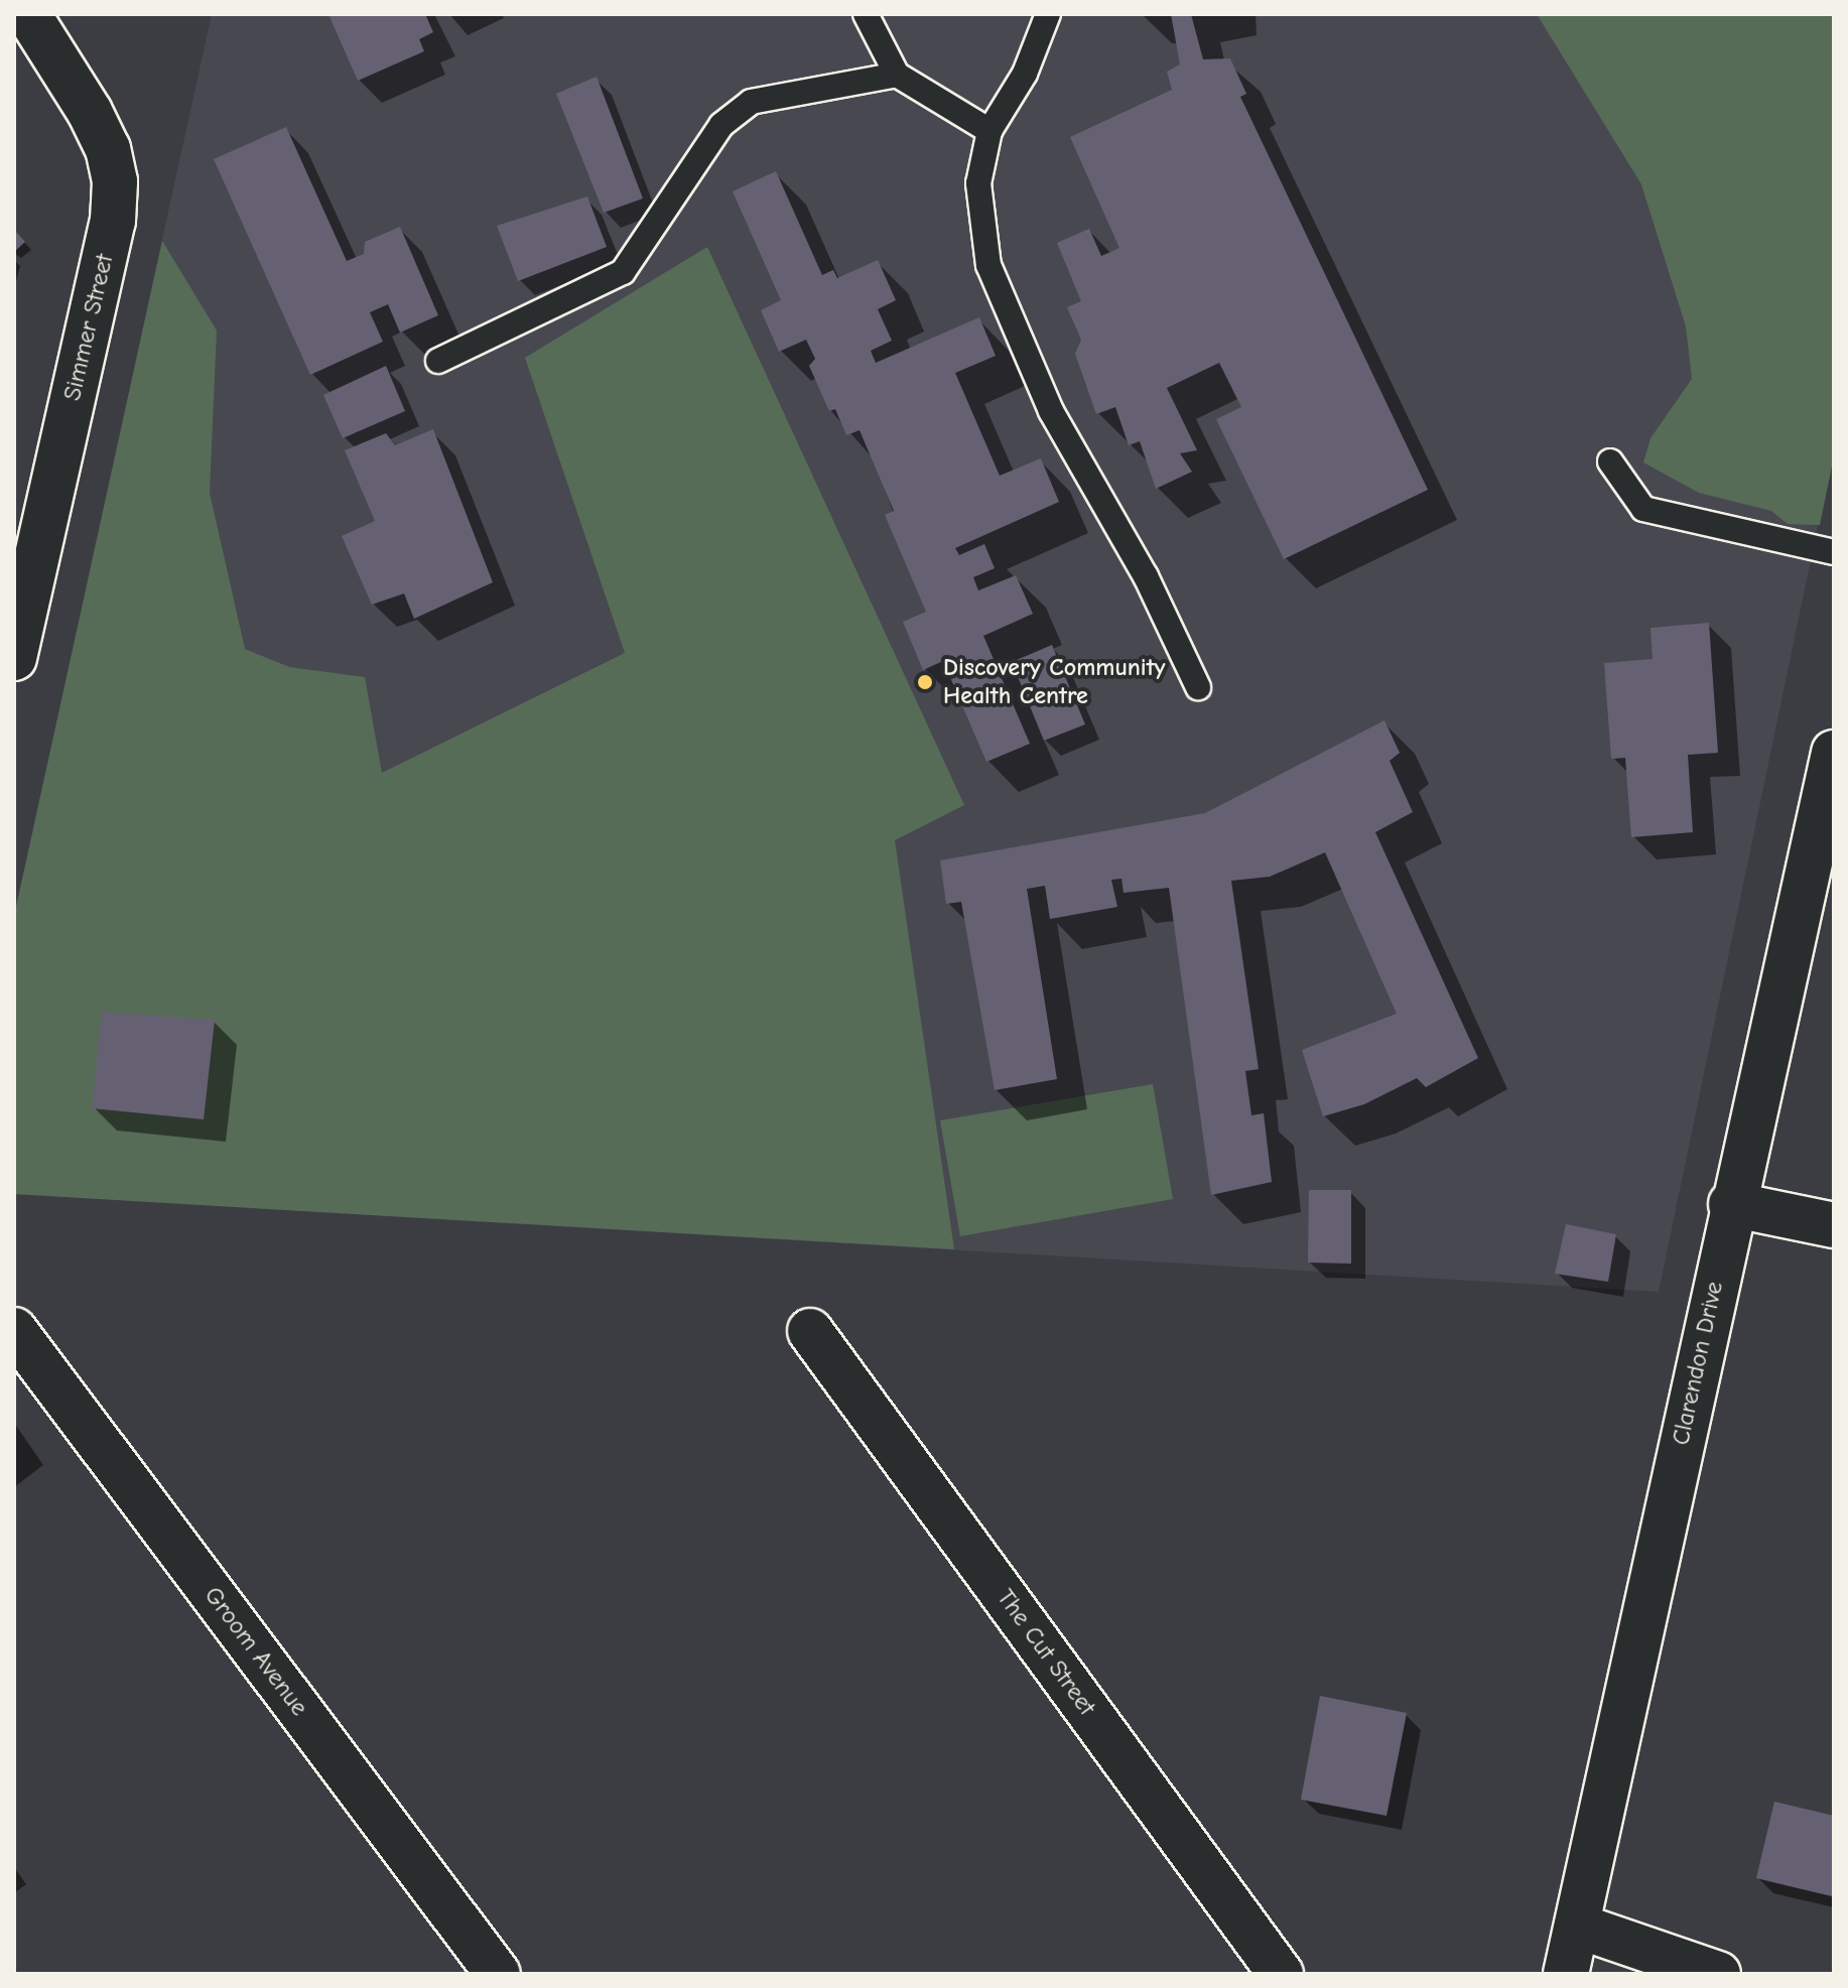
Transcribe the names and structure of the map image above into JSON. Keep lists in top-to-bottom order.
{
  "streets": {
    "street": [
      "Simmer Street",
      "Clarendon Drive",
      "Groom Avenue",
      "The Cut Street"
    ]
  },
  "places": ["Discovery Community Health Centre"]
}
